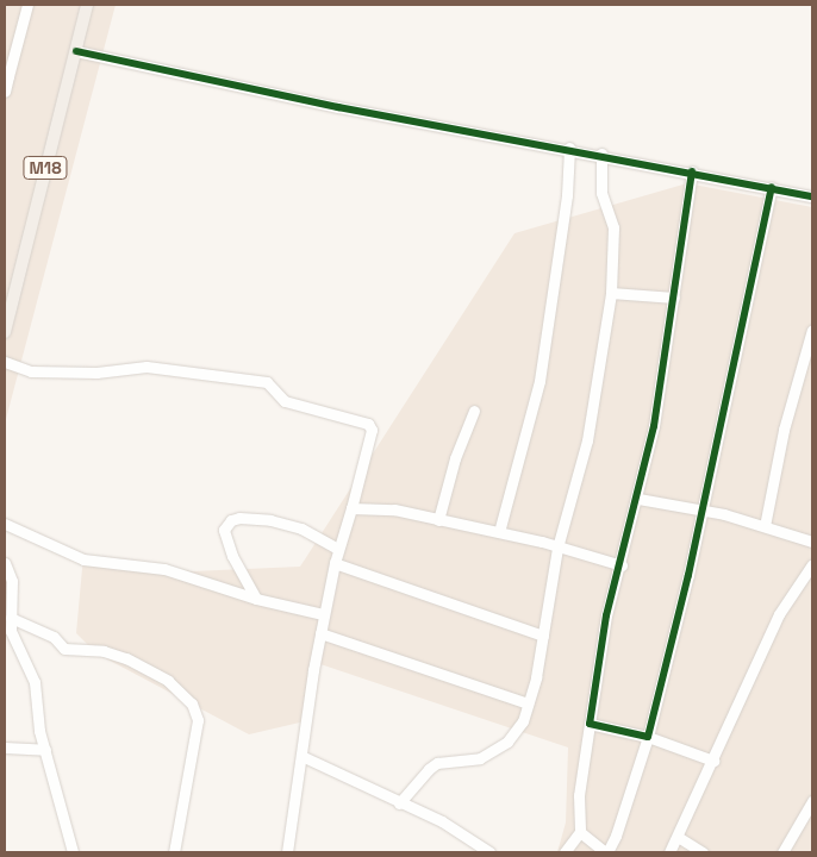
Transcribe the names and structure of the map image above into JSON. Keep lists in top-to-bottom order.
{
  "streets": {
    "main road": ["M18"]
  }
}
